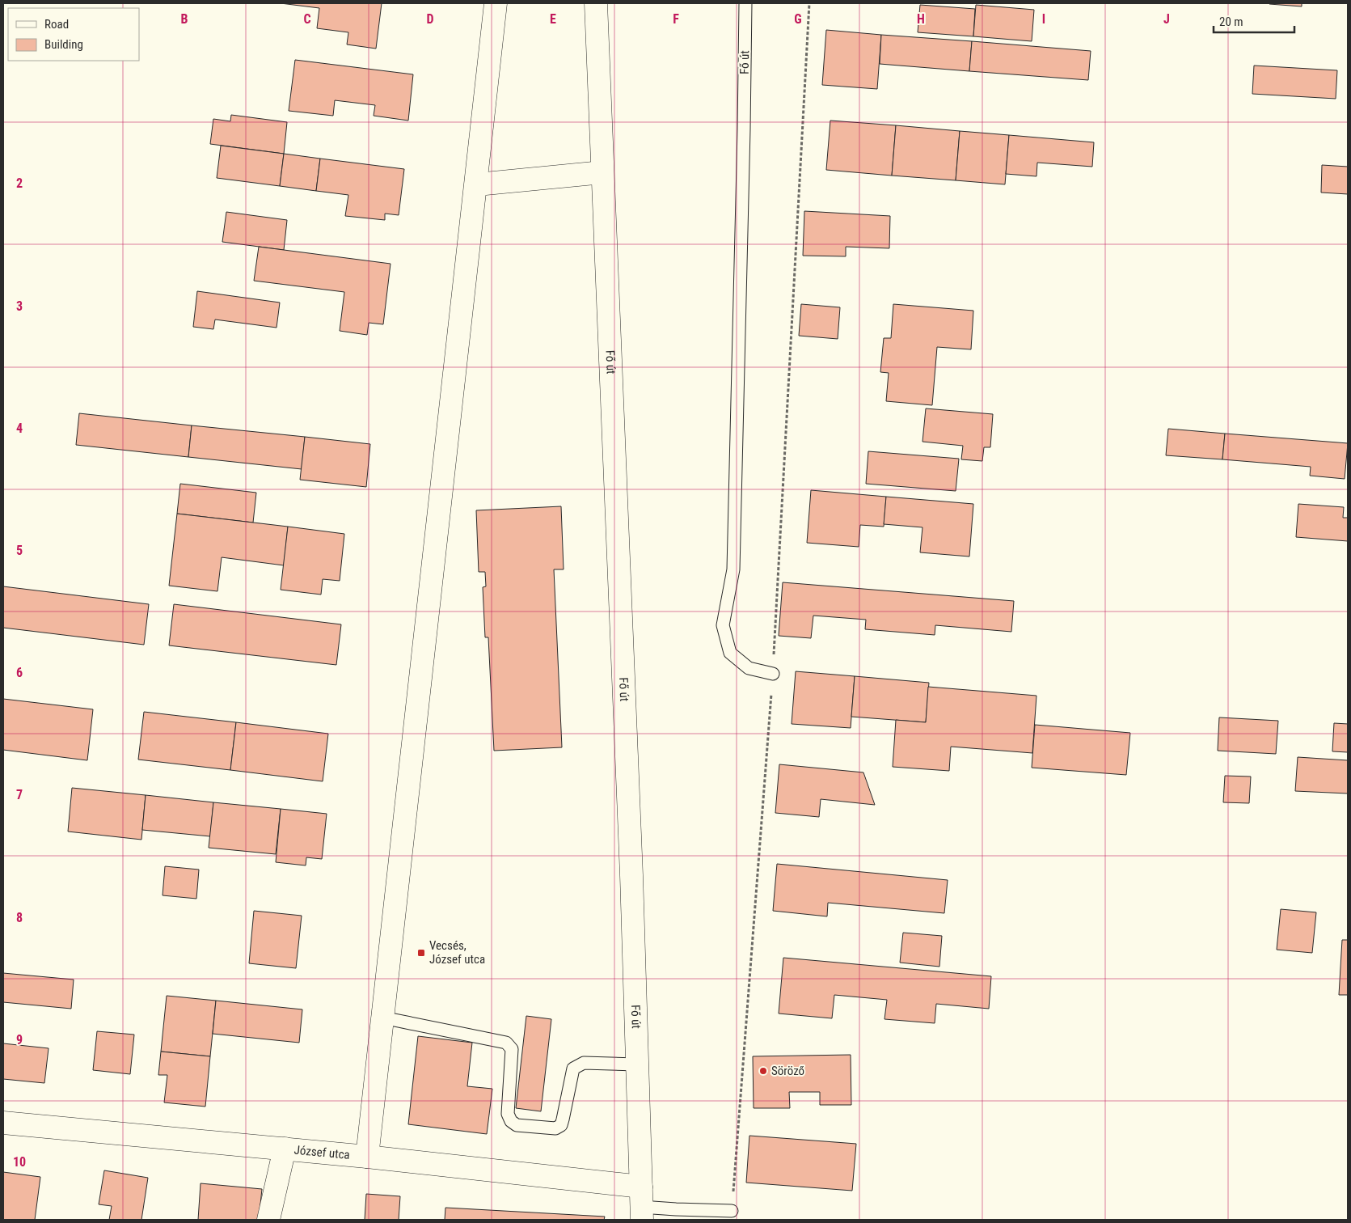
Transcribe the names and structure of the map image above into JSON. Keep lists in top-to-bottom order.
{
  "streets": {
    "street": ["Fő út", "József utca"]
  },
  "crossings": [
    ["Fő út", "József utca"]
  ],
  "places": {
    "transit": ["Vecsés, József utca"],
    "other": ["Söröző"]
  },
  "legend": ["Road", "Building"],
  "scale_bar": "20 m",
  "grid": {
    "columns": [
      "B",
      "C",
      "D",
      "E",
      "F",
      "G",
      "H",
      "I",
      "J"
    ],
    "rows": [
      "2",
      "3",
      "4",
      "5",
      "6",
      "7",
      "8",
      "9",
      "10"
    ]
  }
}
